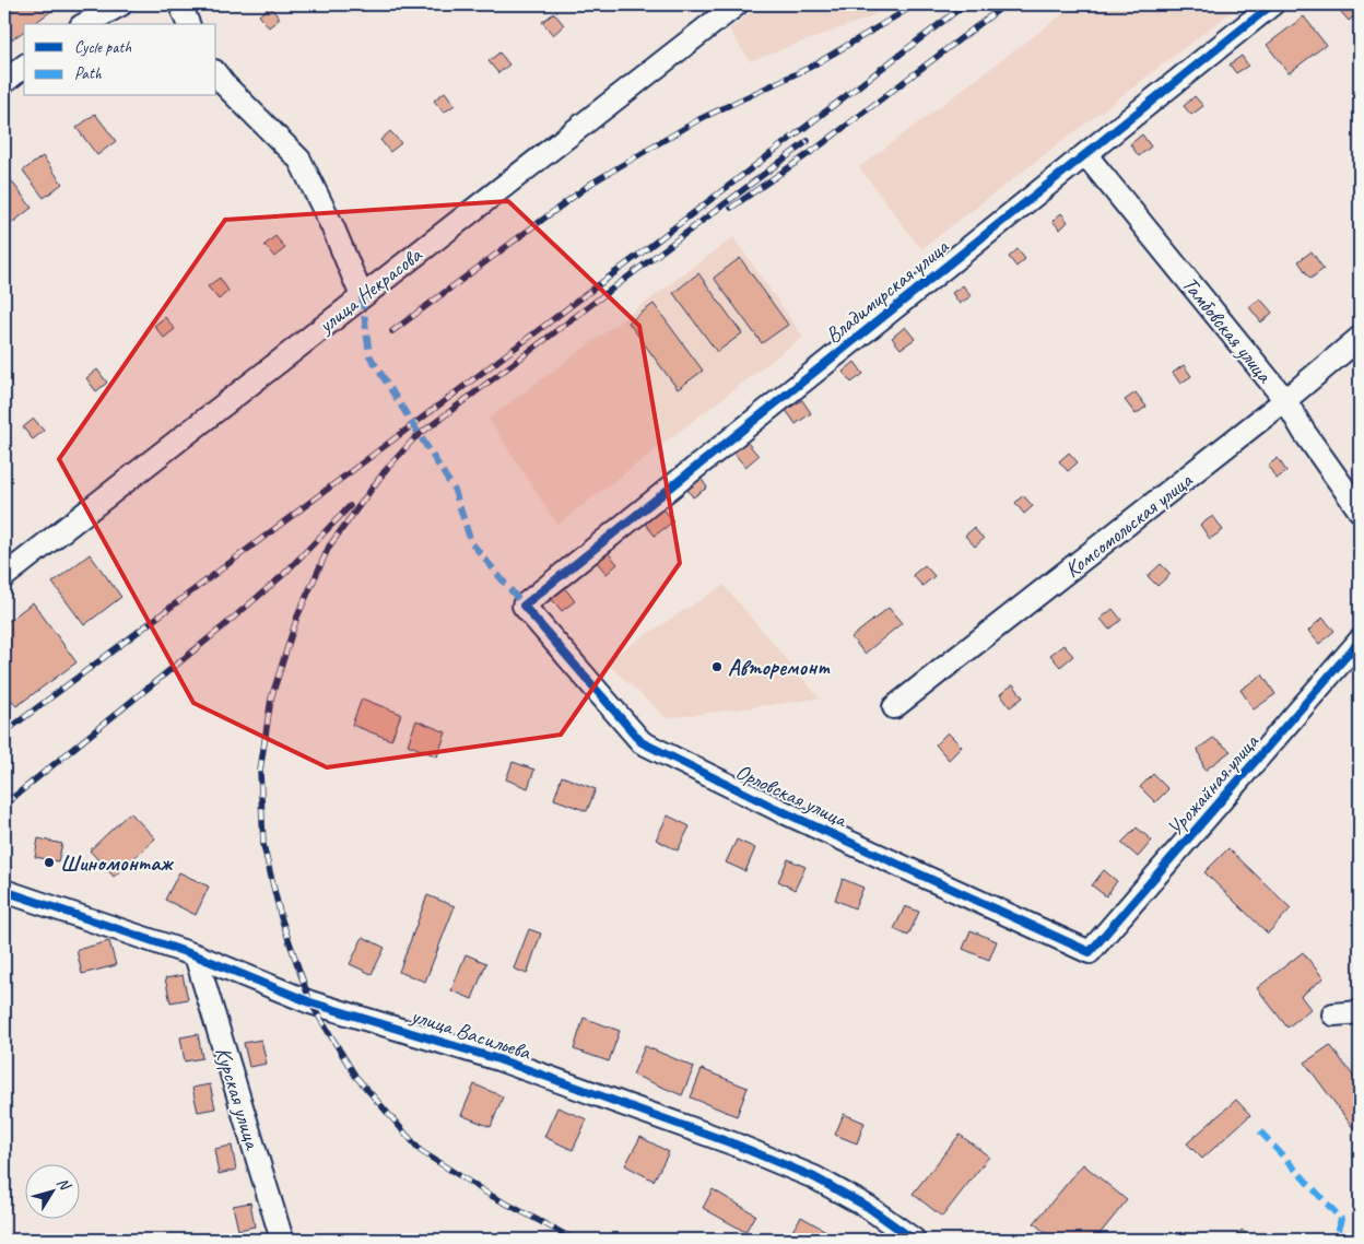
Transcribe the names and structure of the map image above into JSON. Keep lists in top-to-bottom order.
{
  "streets": {
    "street": [
      "улица Некрасова",
      "Владимирская улица",
      "Тамбовская улица",
      "Комсомольская улица",
      "Урожайная улица",
      "Орловская улица",
      "улица Васильева",
      "Курская улица"
    ]
  },
  "crossings": [
    ["Владимирская улица", "Тамбовская улица"],
    ["Владимирская улица", "Орловская улица"],
    ["Тамбовская улица", "Комсомольская улица"],
    ["Урожайная улица", "Орловская улица"],
    ["улица Васильева", "Курская улица"]
  ],
  "places": ["Авторемонт", "Шиномонтаж"],
  "legend": ["Cycle path", "Path"],
  "north": "top right"
}
